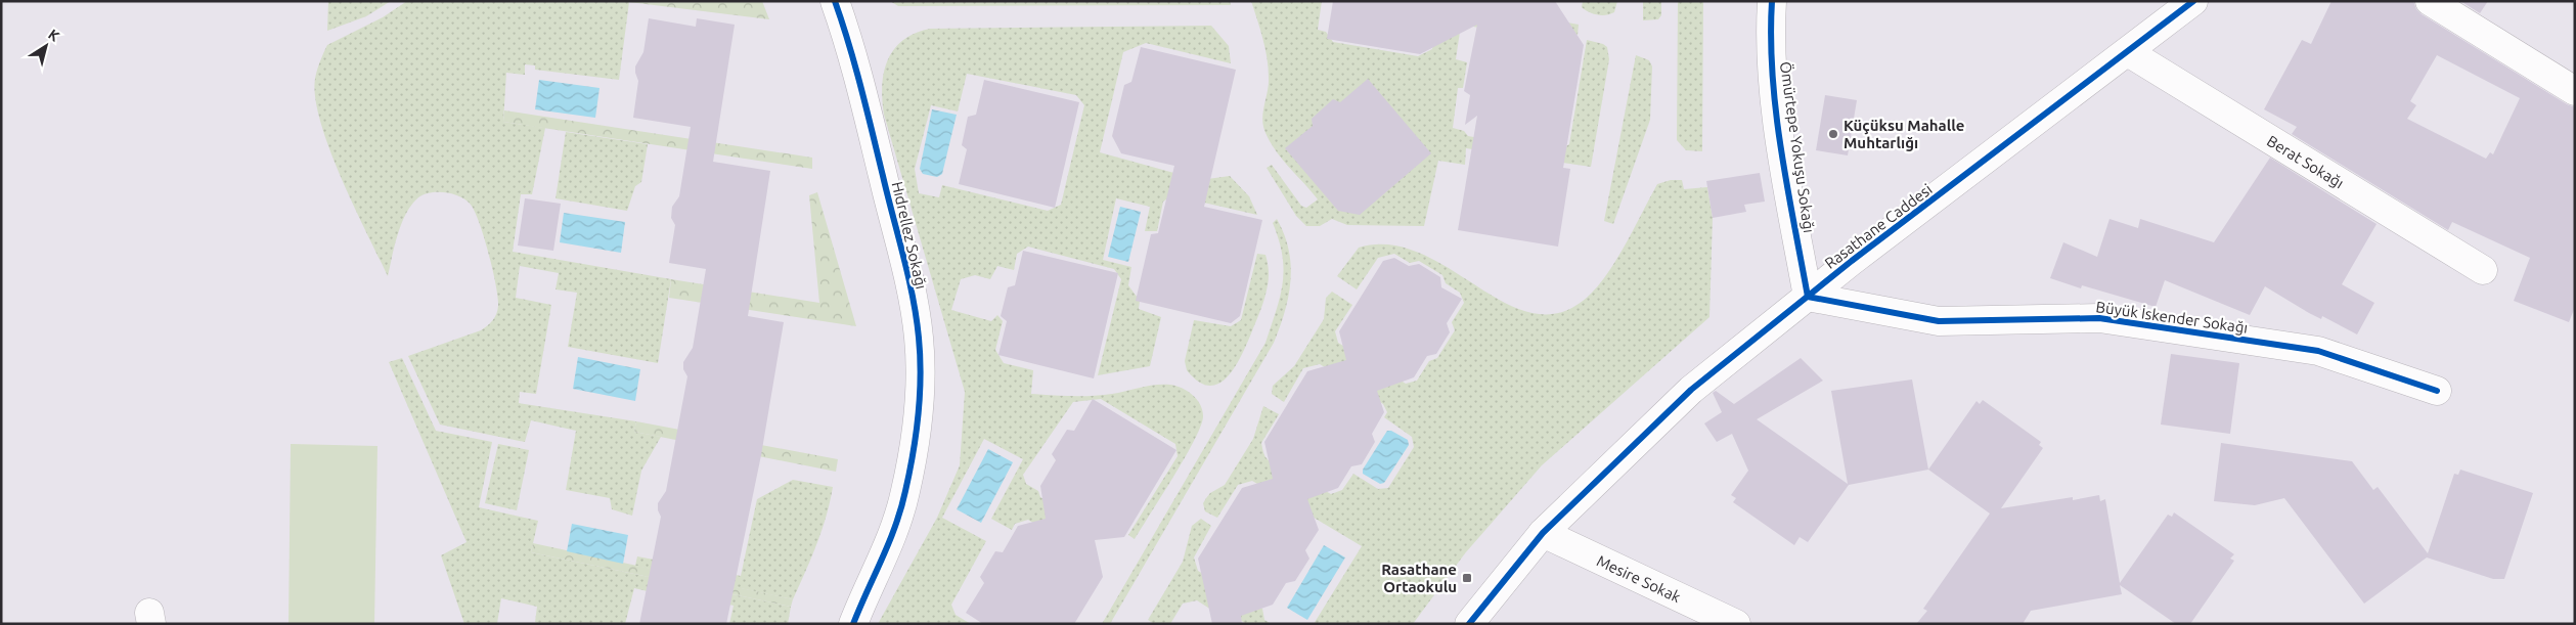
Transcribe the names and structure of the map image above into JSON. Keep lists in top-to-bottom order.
{
  "streets": {
    "street": [
      "Ömürtepe Yokuşu Sokağı",
      "Berat Sokağı",
      "Rasathane Caddesi",
      "Hıdrellez Sokağı",
      "Büyük İskender Sokağı",
      "Mesire Sokak"
    ]
  },
  "crossings": [
    ["Ömürtepe Yokuşu Sokağı", "Rasathane Caddesi"],
    ["Ömürtepe Yokuşu Sokağı", "Büyük İskender Sokağı"],
    ["Berat Sokağı", "Rasathane Caddesi"],
    ["Rasathane Caddesi", "Büyük İskender Sokağı"],
    ["Rasathane Caddesi", "Mesire Sokak"]
  ],
  "places": {
    "other": ["Küçüksu Mahalle Muhtarlığı"],
    "transit": ["Rasathane Ortaokulu"]
  },
  "north": "top right"
}
